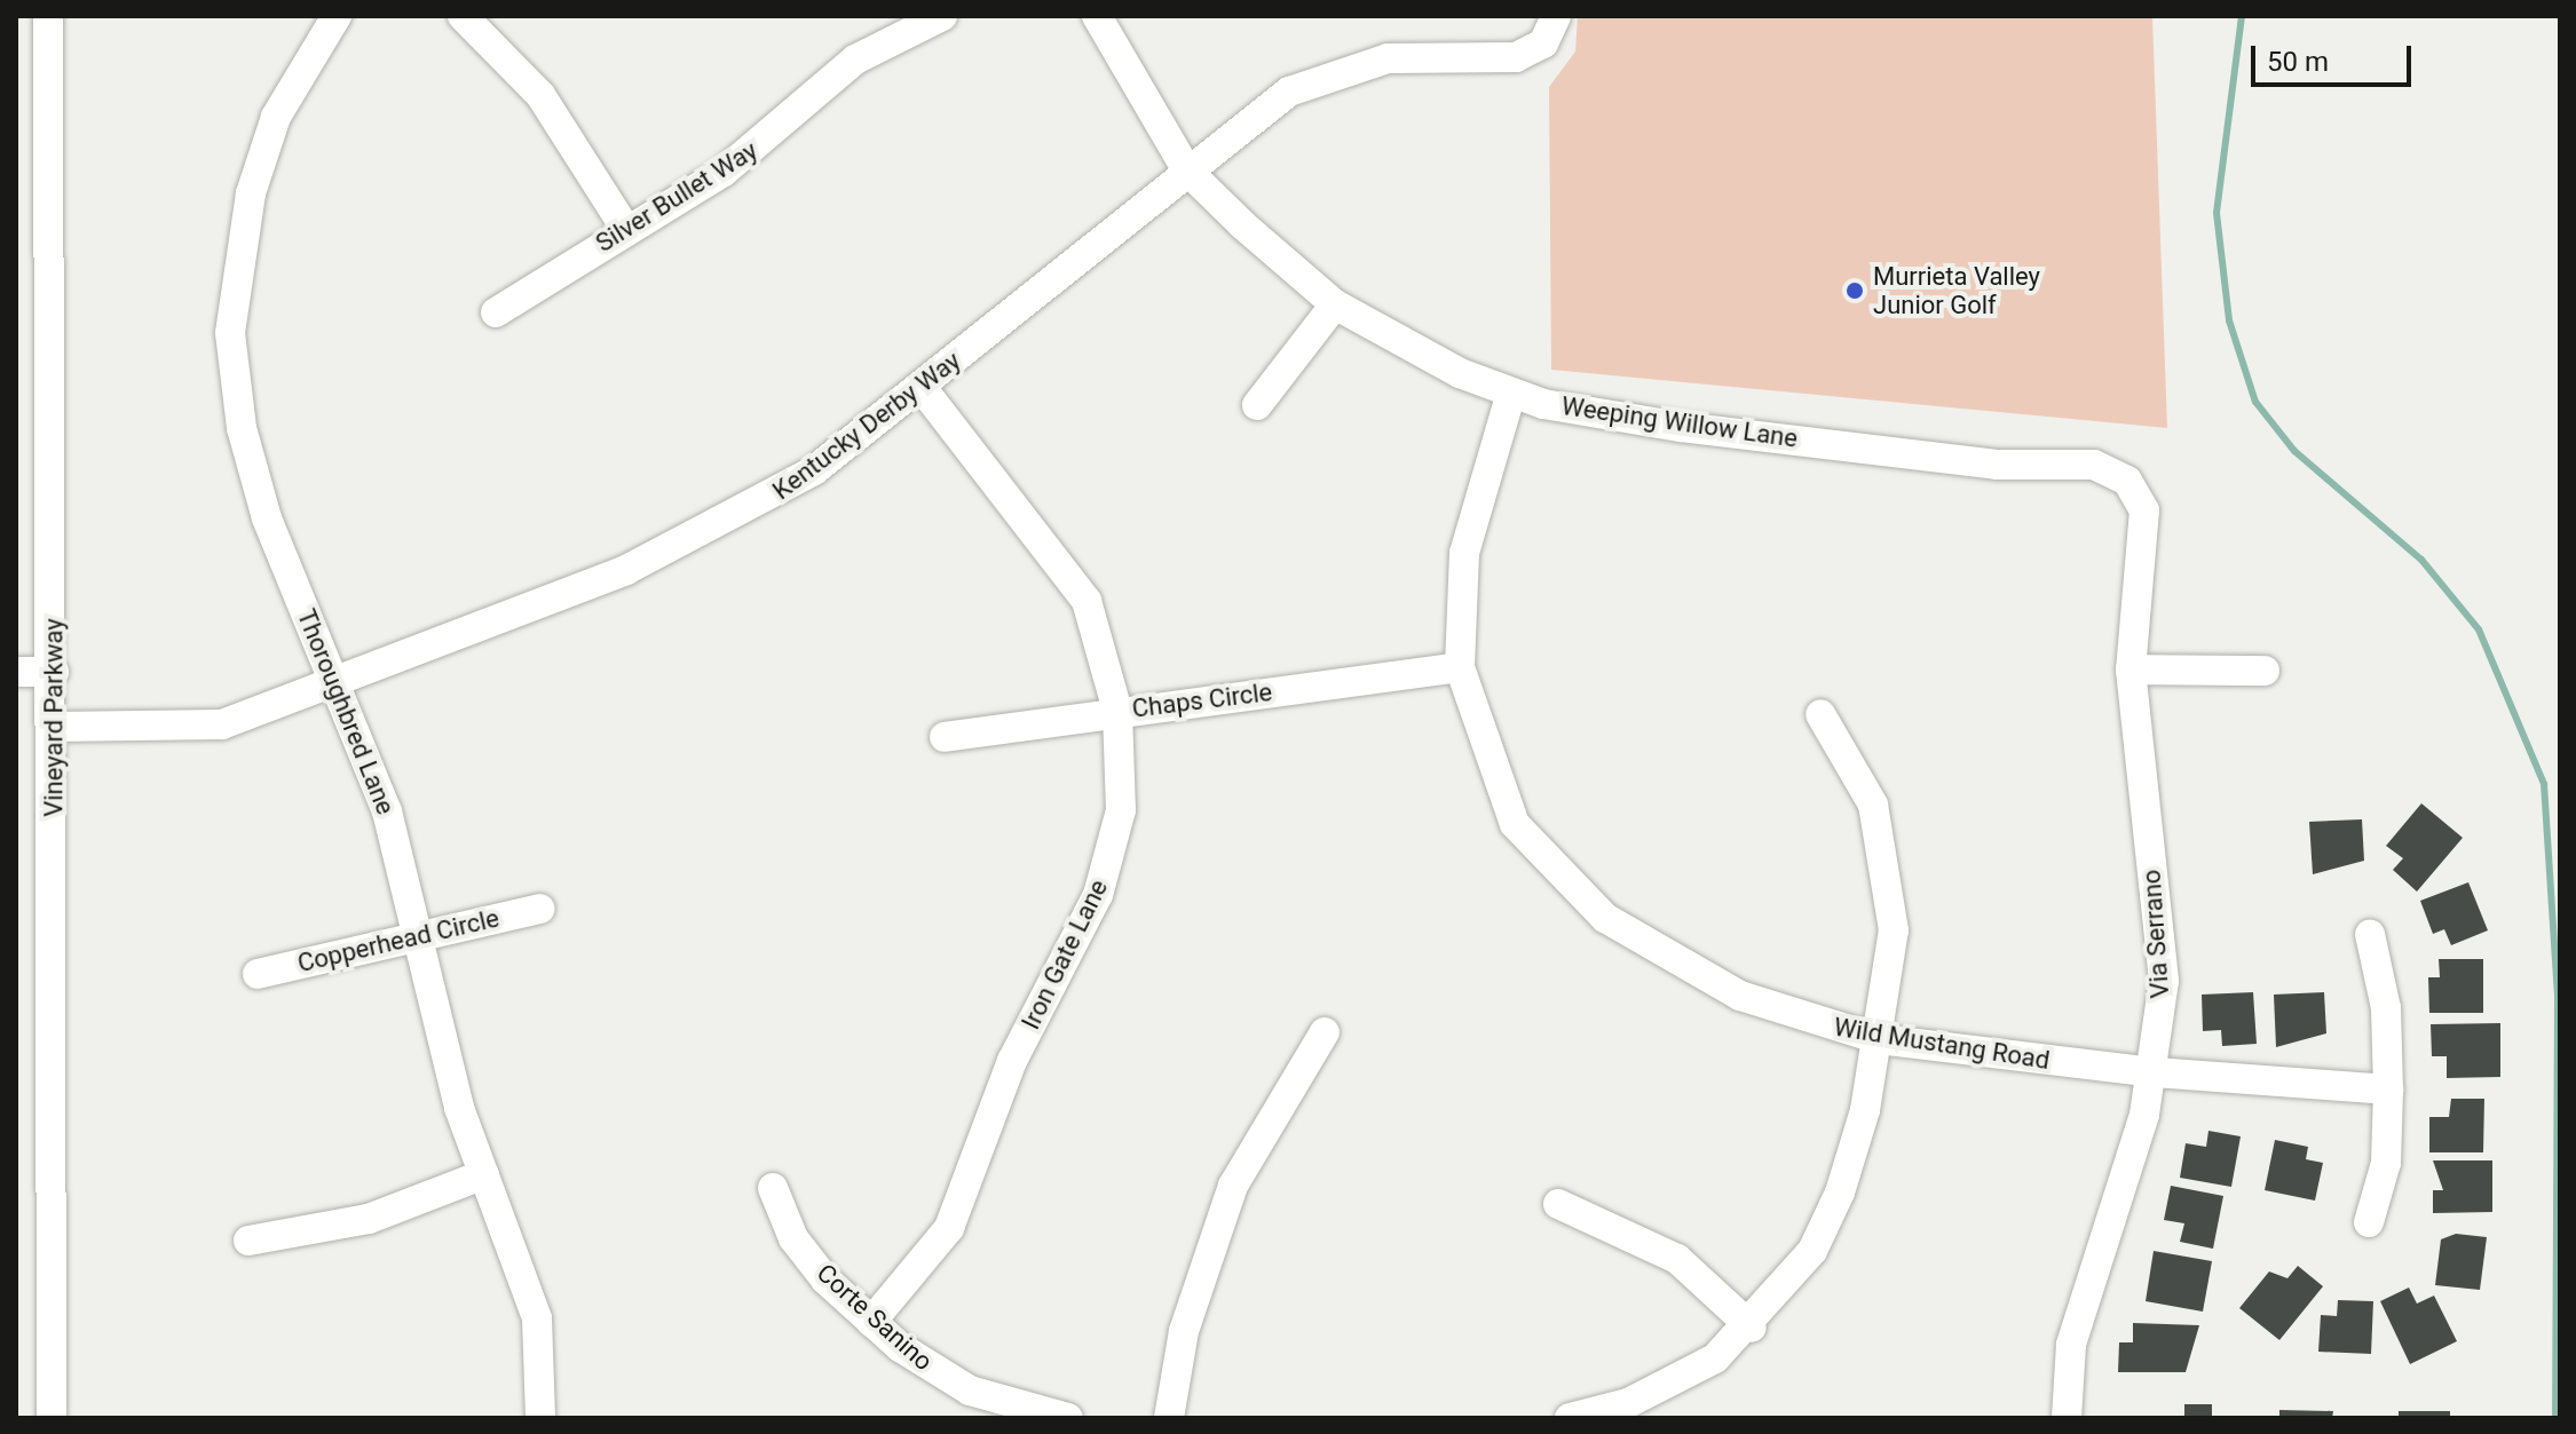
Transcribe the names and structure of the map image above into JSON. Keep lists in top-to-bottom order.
{
  "streets": {
    "street": [
      "Silver Bullet Way",
      "Weeping Willow Lane",
      "Kentucky Derby Way",
      "Chaps Circle",
      "Thoroughbred Lane",
      "Vineyard Parkway",
      "Via Serrano",
      "Copperhead Circle",
      "Iron Gate Lane",
      "Wild Mustang Road",
      "Corte Sanino"
    ]
  },
  "crossings": [
    ["Weeping Willow Lane", "Kentucky Derby Way"],
    ["Weeping Willow Lane", "Via Serrano"],
    ["Weeping Willow Lane", "Wild Mustang Road"],
    ["Kentucky Derby Way", "Thoroughbred Lane"],
    ["Kentucky Derby Way", "Vineyard Parkway"],
    ["Kentucky Derby Way", "Iron Gate Lane"],
    ["Chaps Circle", "Iron Gate Lane"],
    ["Chaps Circle", "Wild Mustang Road"],
    ["Thoroughbred Lane", "Copperhead Circle"],
    ["Via Serrano", "Wild Mustang Road"],
    ["Iron Gate Lane", "Corte Sanino"]
  ],
  "places": ["Murrieta Valley Junior Golf"],
  "scale_bar": "50 m"
}
